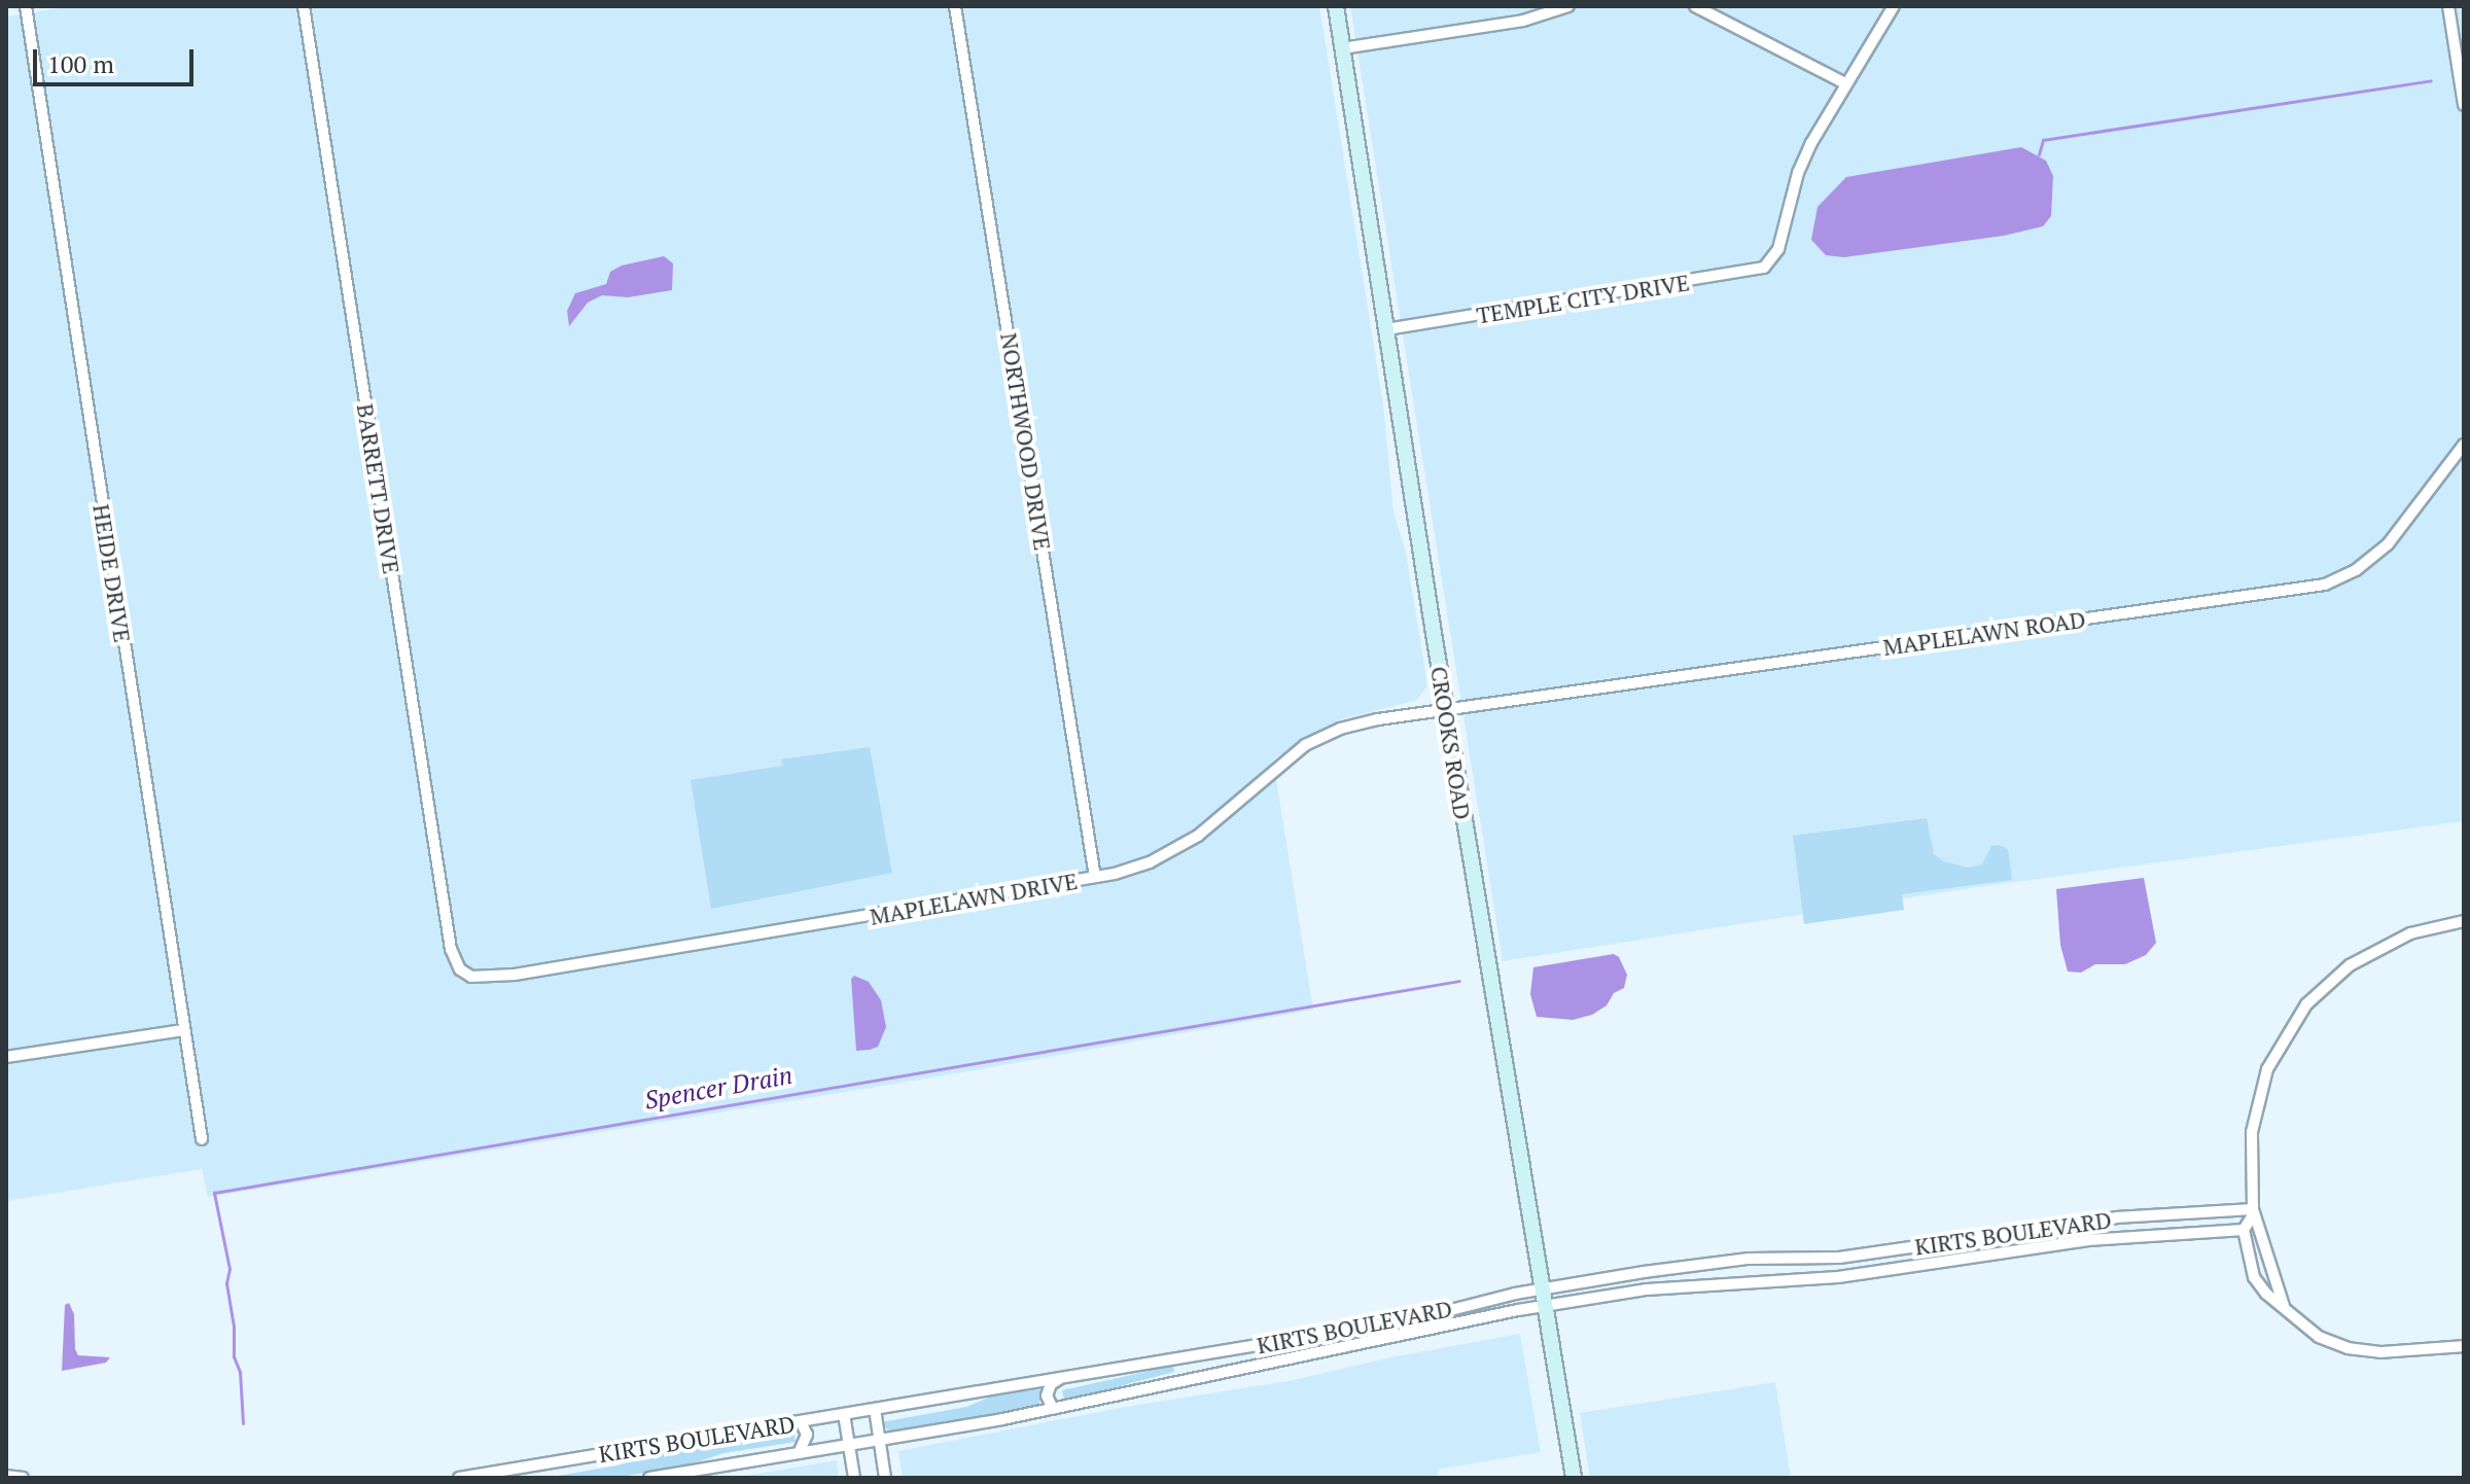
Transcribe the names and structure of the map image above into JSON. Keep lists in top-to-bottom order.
{
  "streets": {
    "main road": ["CROOKS ROAD"],
    "street": [
      "TEMPLE CITY DRIVE",
      "NORTHWOOD DRIVE",
      "BARRETT DRIVE",
      "HEIDE DRIVE",
      "MAPLELAWN ROAD",
      "MAPLELAWN DRIVE",
      "KIRTS BOULEVARD"
    ]
  },
  "crossings": [
    ["TEMPLE CITY DRIVE", "CROOKS ROAD"],
    ["NORTHWOOD DRIVE", "MAPLELAWN DRIVE"],
    ["BARRETT DRIVE", "MAPLELAWN DRIVE"],
    ["MAPLELAWN ROAD", "CROOKS ROAD"],
    ["MAPLELAWN ROAD", "MAPLELAWN DRIVE"],
    ["CROOKS ROAD", "MAPLELAWN DRIVE"],
    ["CROOKS ROAD", "KIRTS BOULEVARD"]
  ],
  "water": ["Spencer Drain"],
  "scale_bar": "100 m"
}
